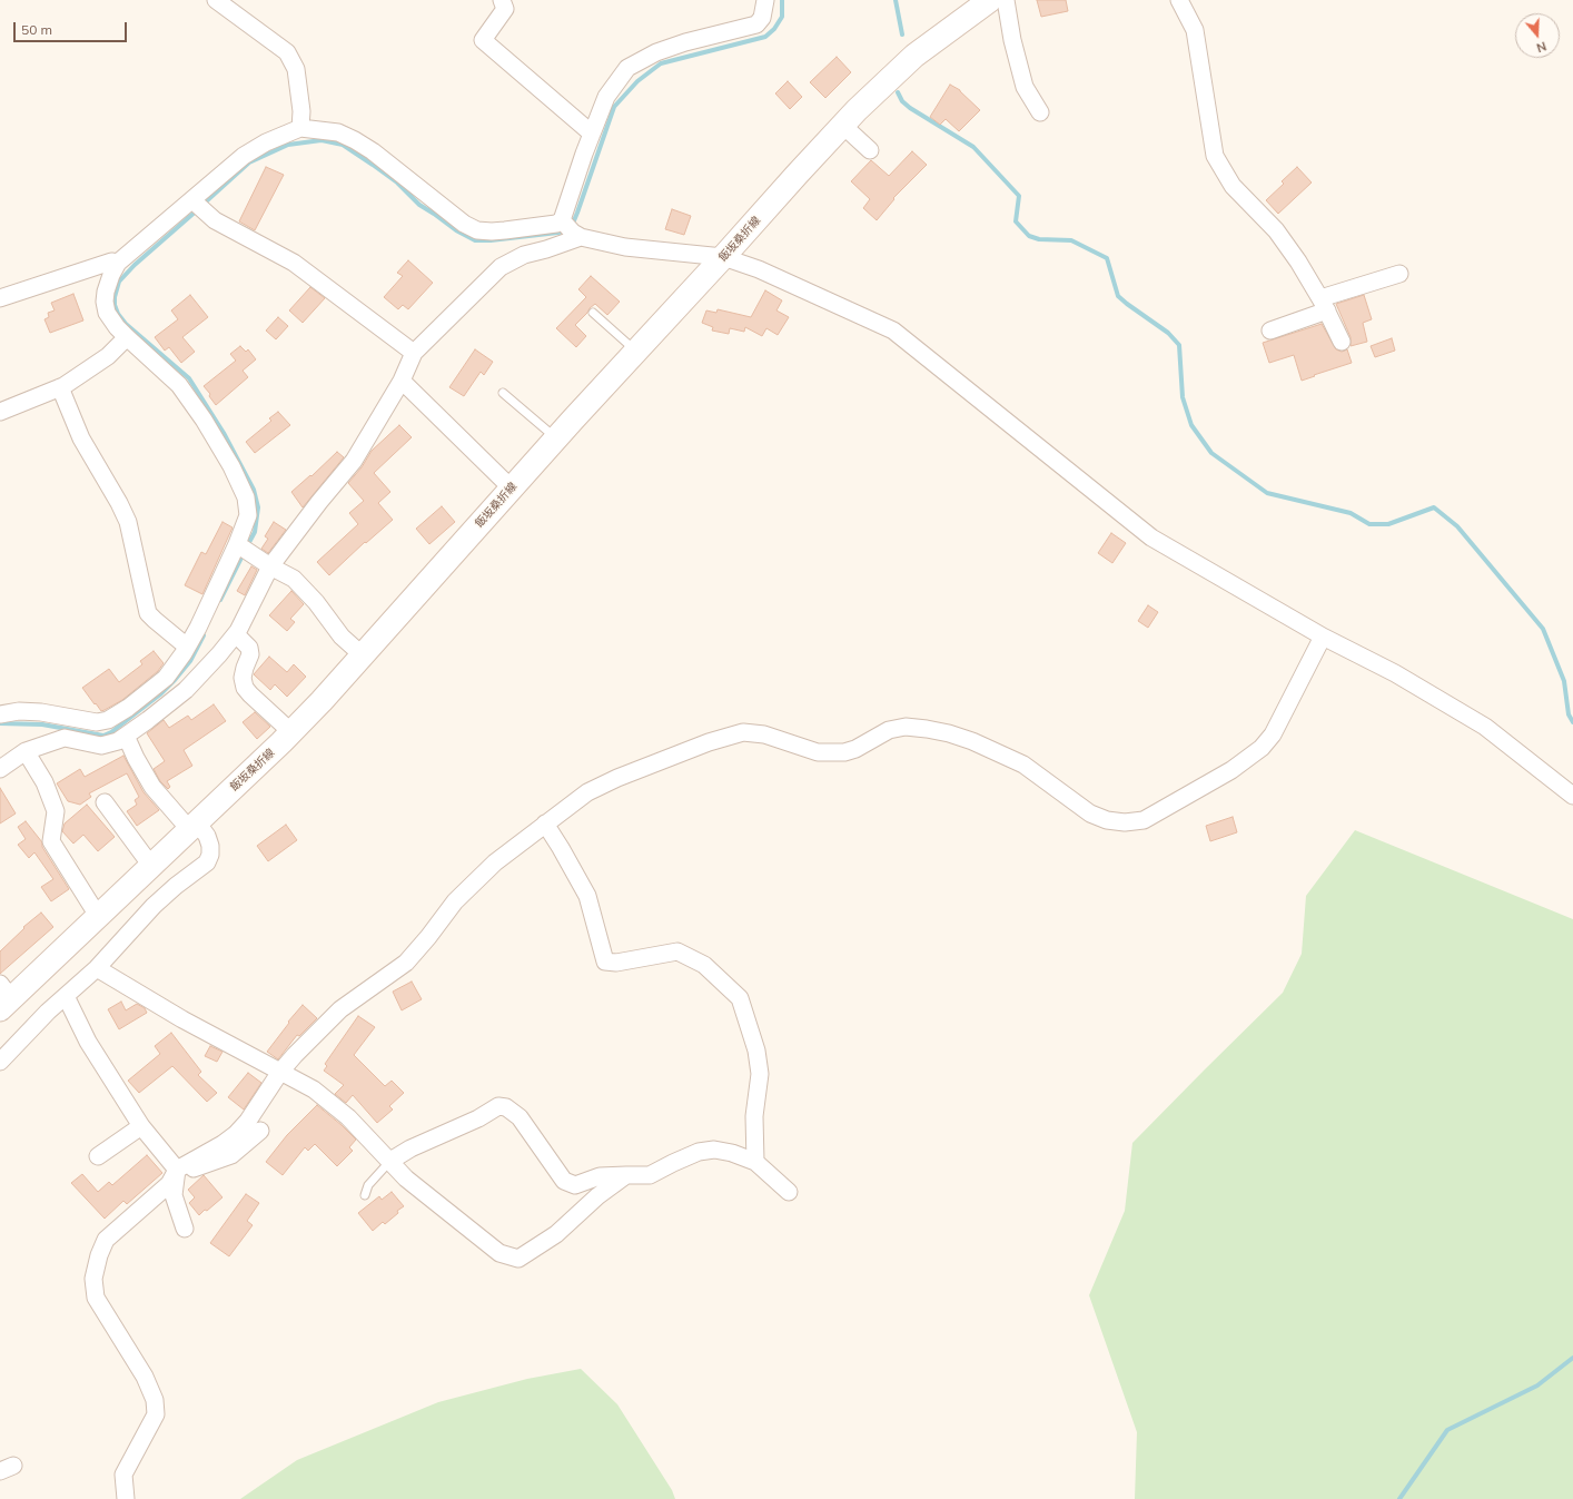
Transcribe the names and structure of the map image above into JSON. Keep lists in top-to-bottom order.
{
  "streets": {
    "main road": ["飯坂桑折線"]
  },
  "scale_bar": "50 m",
  "north": "bottom"
}
